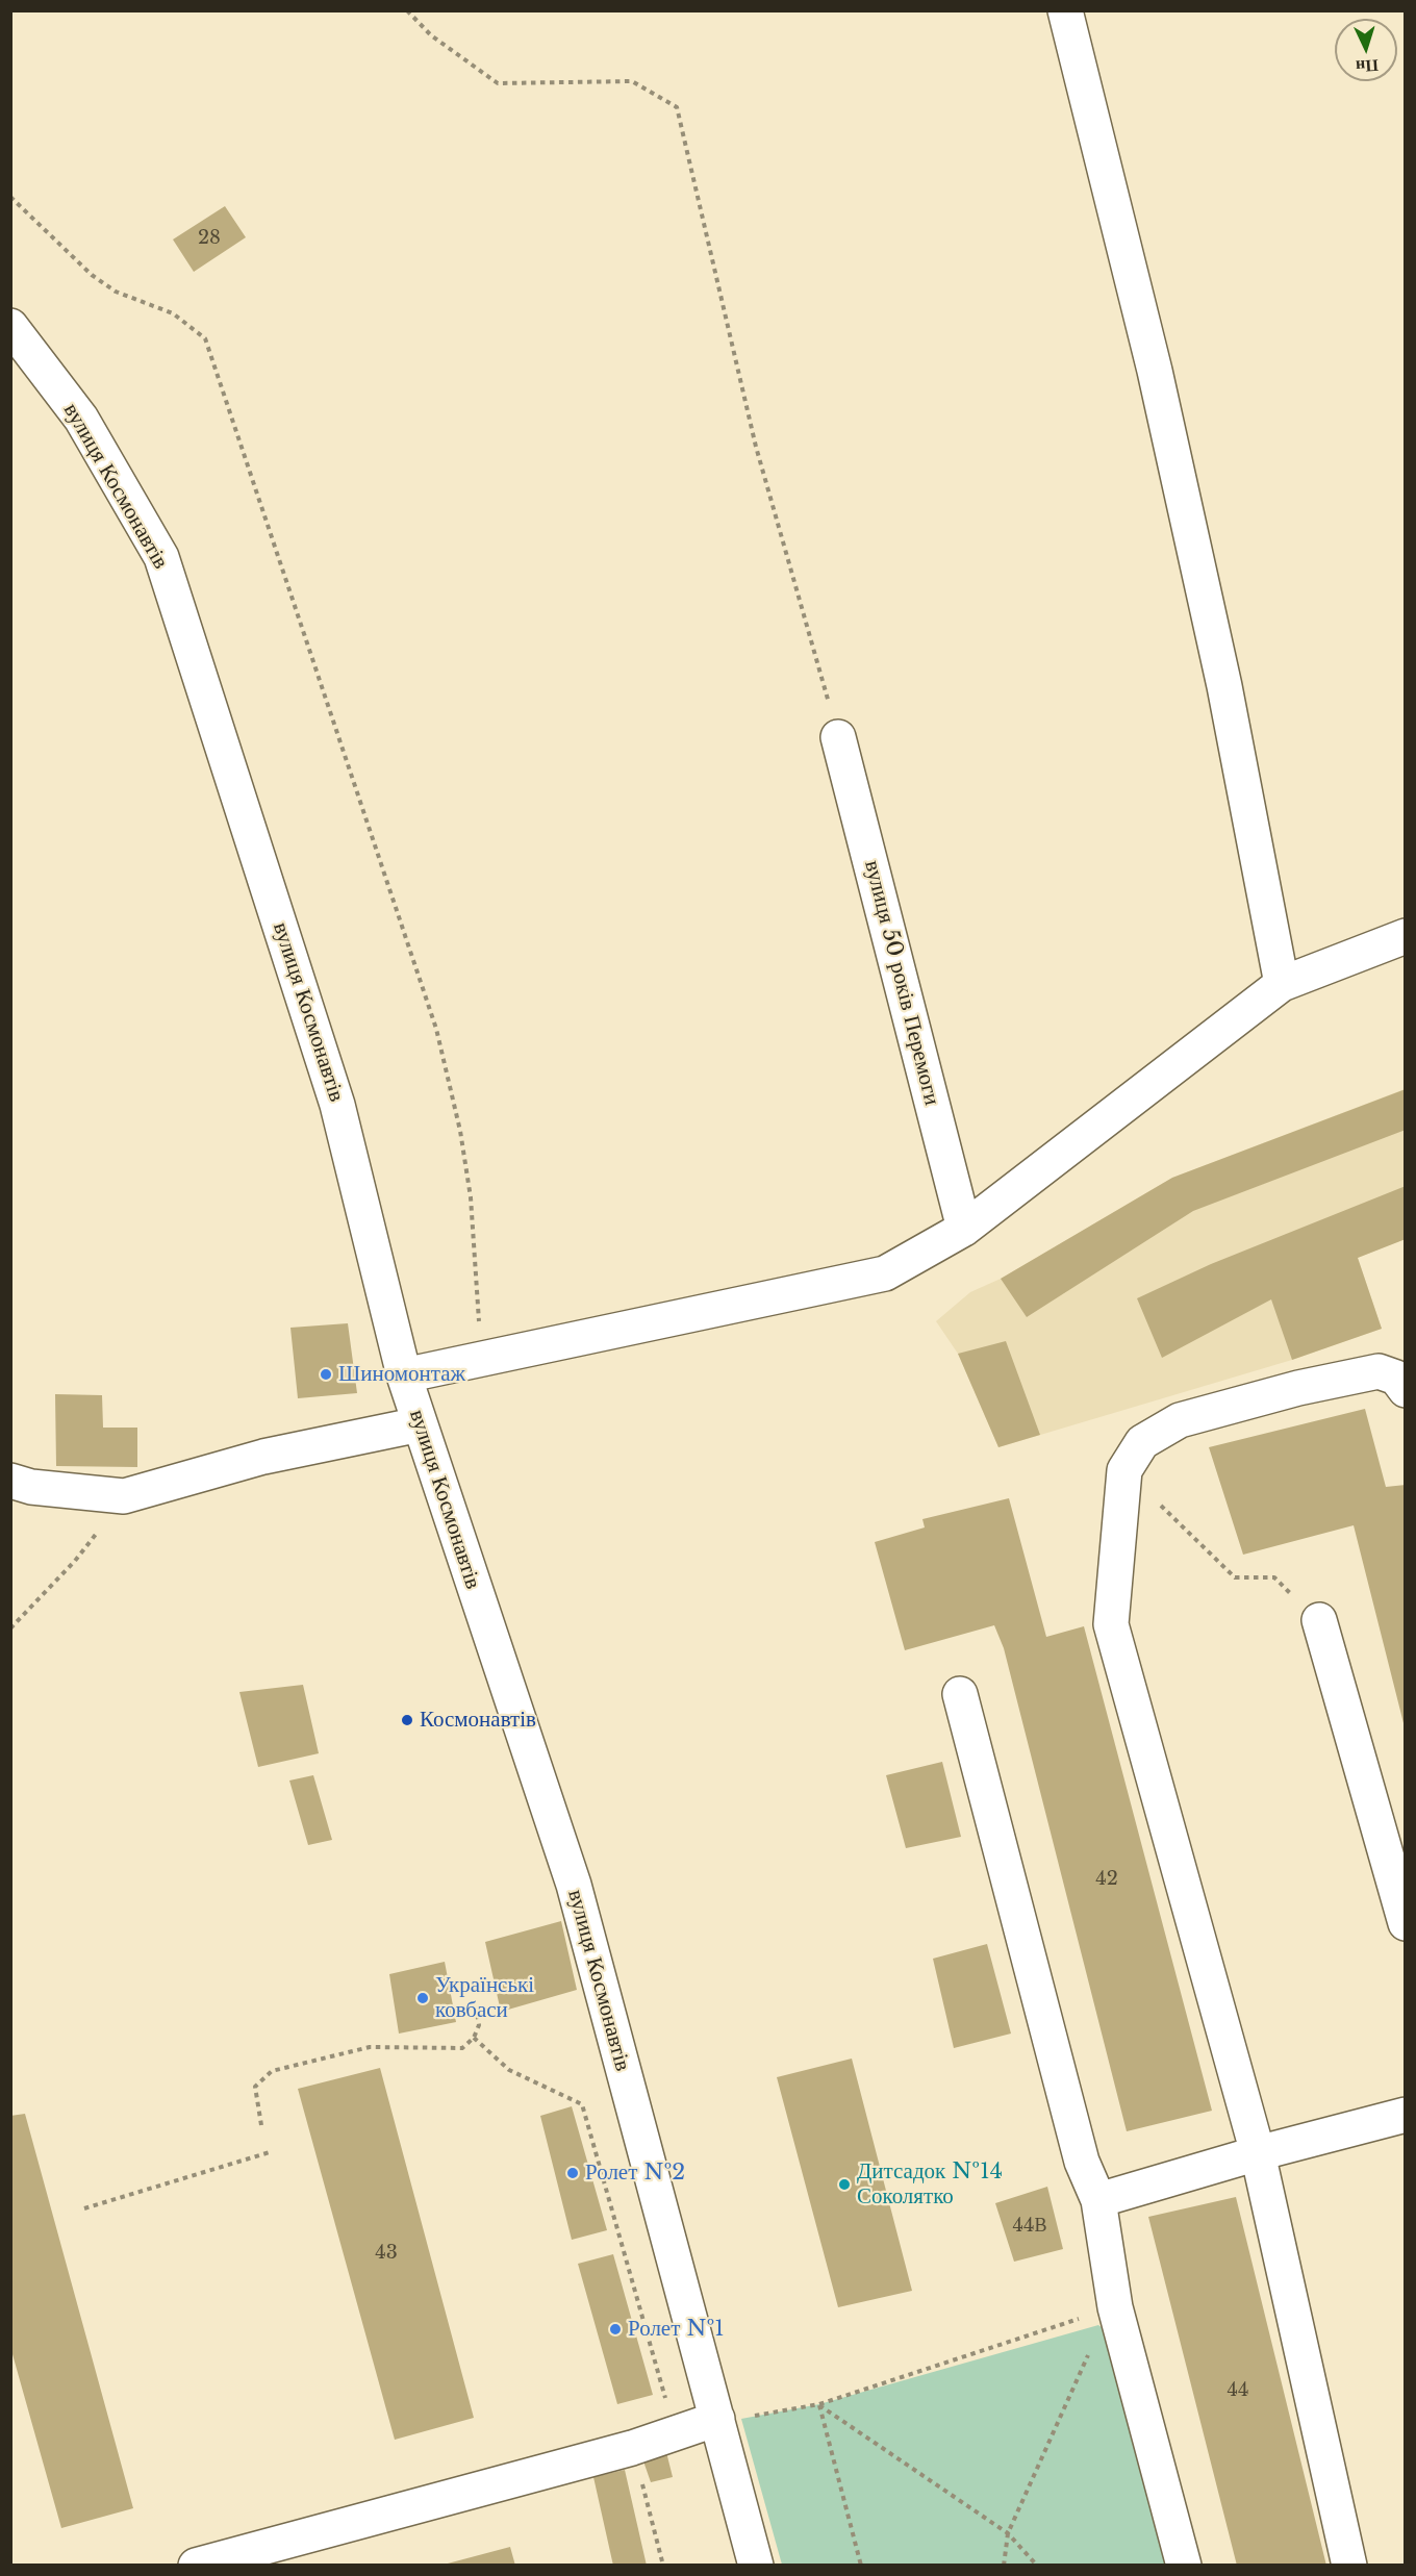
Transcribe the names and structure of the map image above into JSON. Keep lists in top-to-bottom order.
{
  "streets": {
    "street": ["вулиця Космонавтів", "вулиця 50 років Перемоги"]
  },
  "places": [
    "Шиномонтаж",
    "Космонавтів",
    "Українські ковбаси",
    "Ролет №2",
    "Дитсадок №14 Соколятко",
    "Ролет №1"
  ],
  "house_numbers": [
    "28",
    "42",
    "44В",
    "43",
    "44"
  ],
  "north": "bottom"
}
